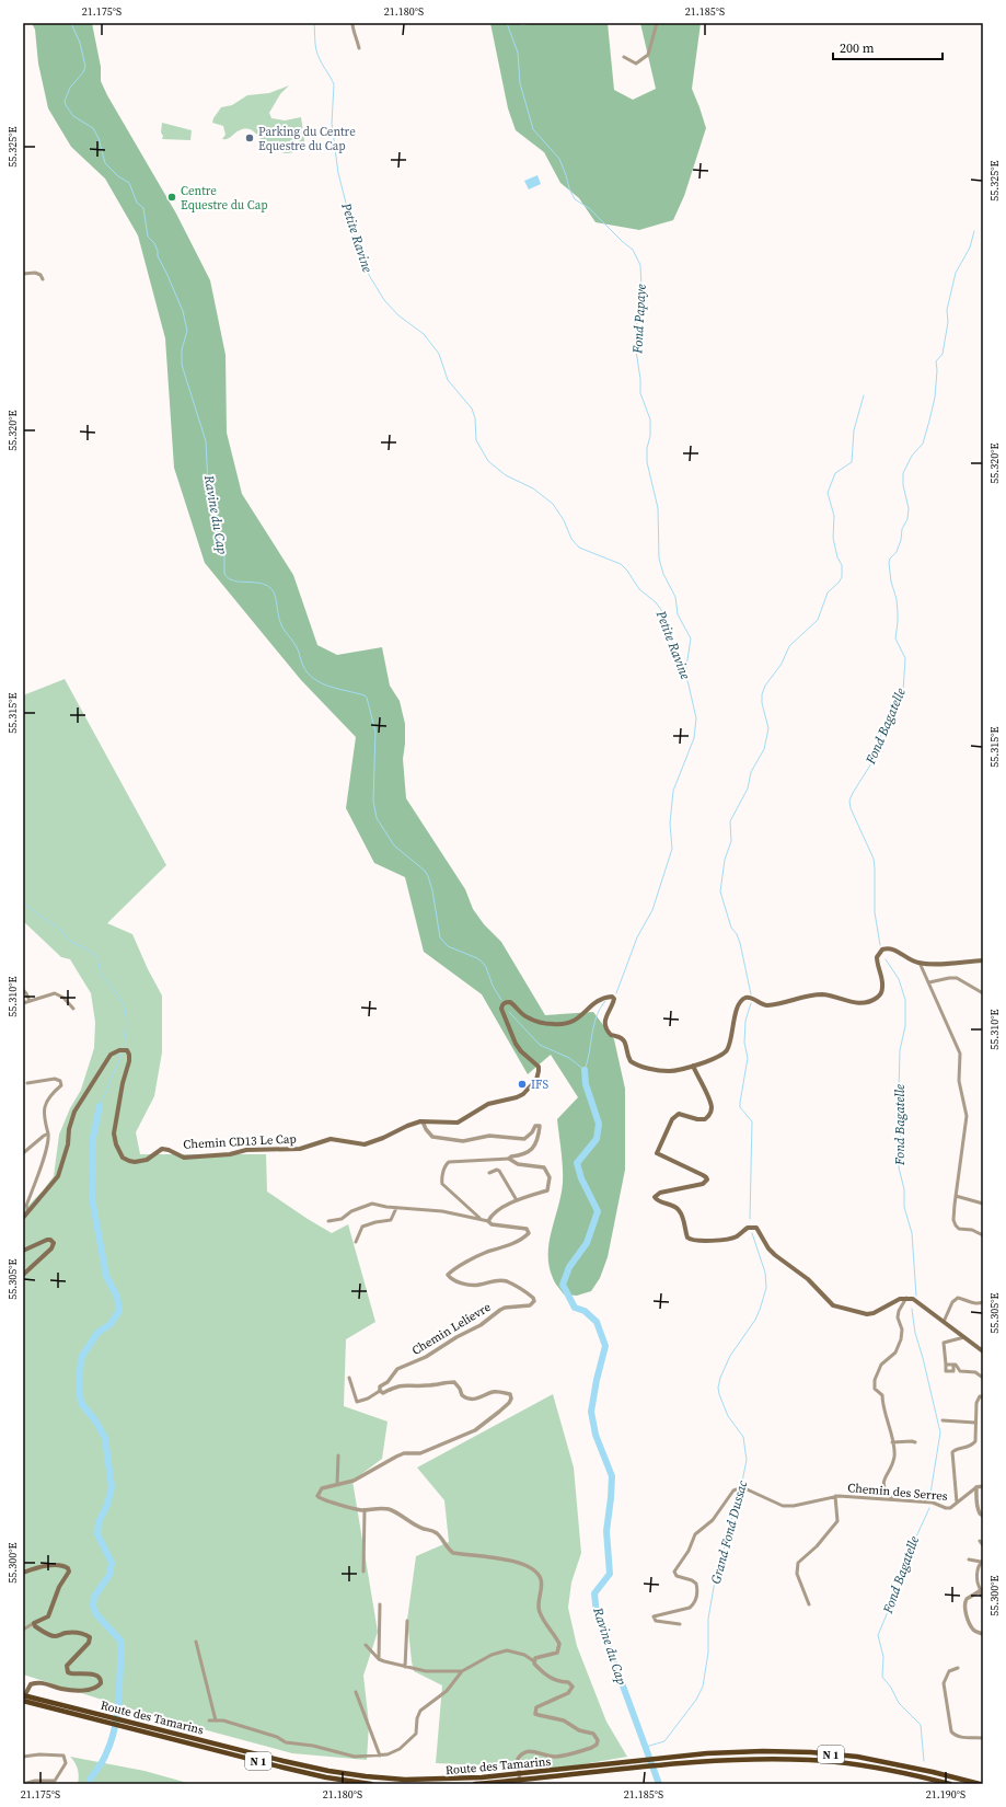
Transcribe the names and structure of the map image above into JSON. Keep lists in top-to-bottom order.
{
  "streets": {
    "highway": ["Route des Tamarins", "N 1"],
    "main road": ["Chemin CD13 Le Cap"],
    "street": ["Chemin Lelievre", "Chemin des Serres"]
  },
  "water": [
    "Petite Ravine",
    "Fond Papaye",
    "Ravine du Cap",
    "Fond Bagatelle",
    "Grand Fond Dussac"
  ],
  "places": ["Parking du Centre Equestre du Cap", "Centre Equestre du Cap", "IFS"],
  "scale_bar": "200 m",
  "coordinates": [
    "21.175°S",
    "21.180°S",
    "21.185°S",
    "55.325°E",
    "55.320°E",
    "55.315°E",
    "55.310°E",
    "55.305°E",
    "55.300°E",
    "21.190°S"
  ]
}
